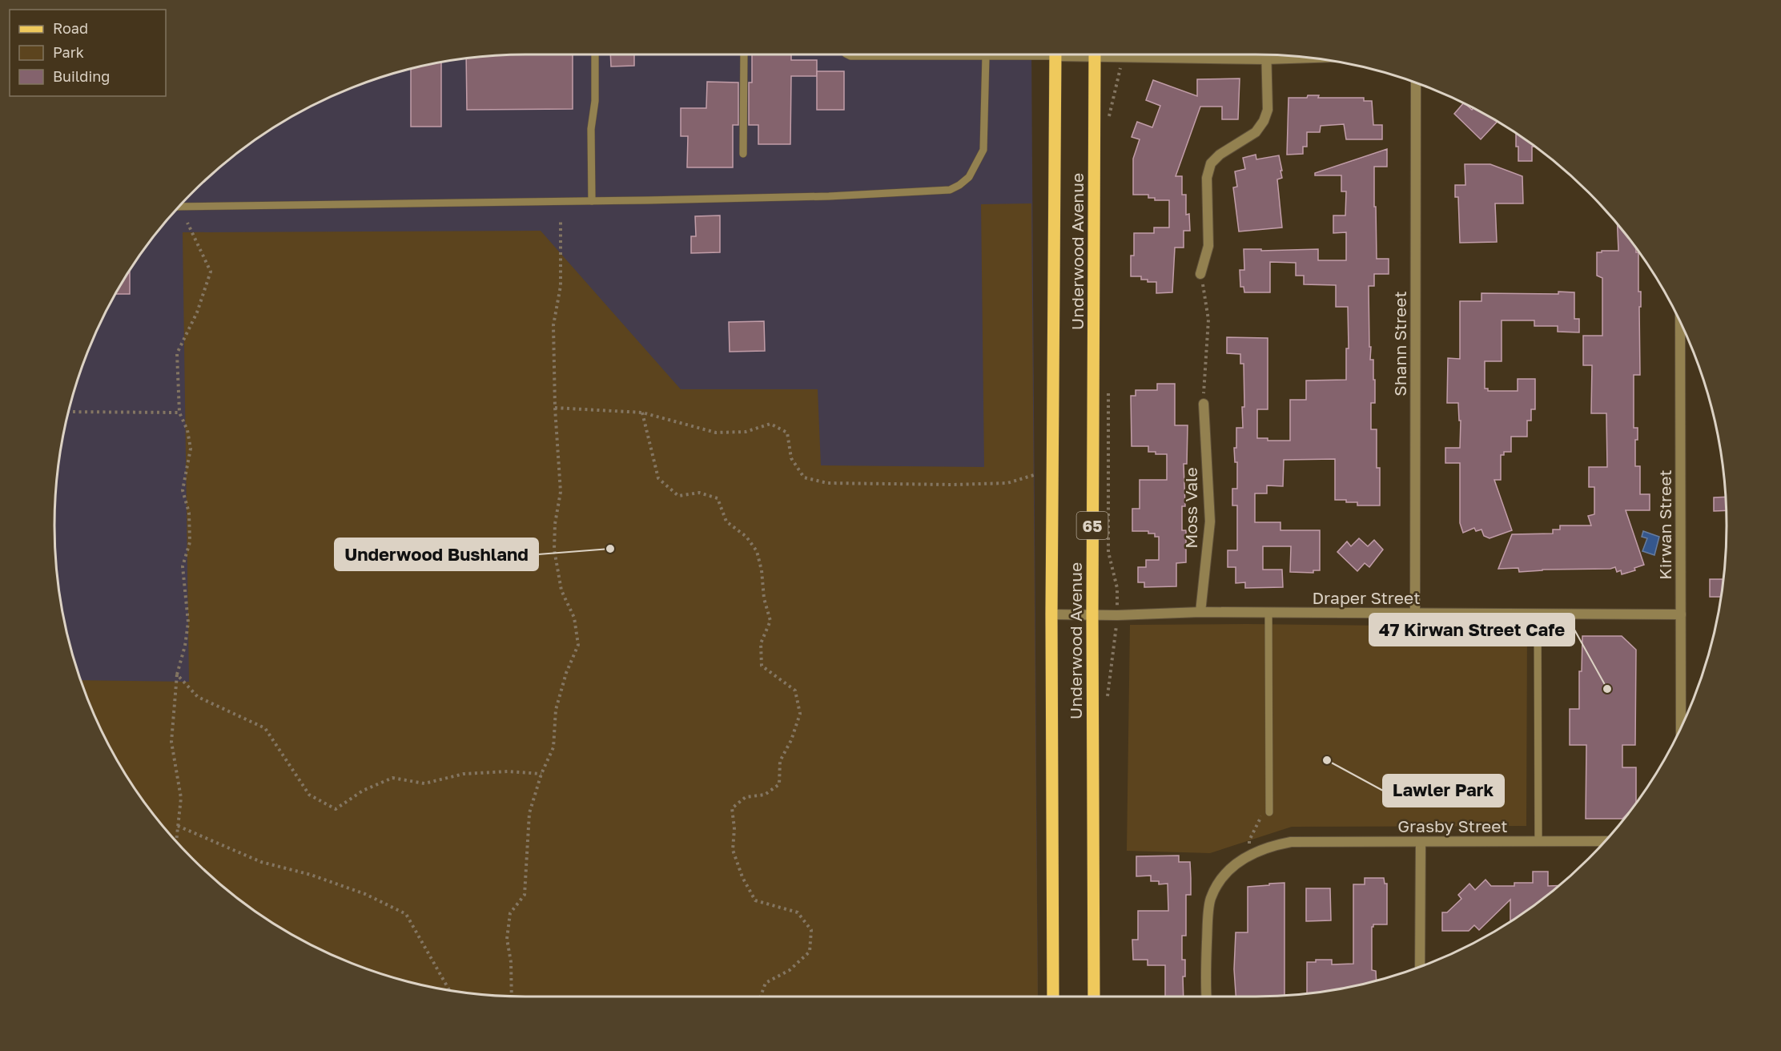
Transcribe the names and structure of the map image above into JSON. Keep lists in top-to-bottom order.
{
  "streets": {
    "main road": ["Underwood Avenue", "65"],
    "street": [
      "Shann Street",
      "Moss Vale",
      "Kirwan Street",
      "Draper Street",
      "Grasby Street"
    ]
  },
  "crossings": [
    ["Underwood Avenue", "Draper Street"],
    ["Shann Street", "Draper Street"],
    ["Moss Vale", "Draper Street"],
    ["Kirwan Street", "Draper Street"]
  ],
  "places": ["Underwood Bushland", "47 Kirwan Street Cafe", "Lawler Park"],
  "legend": ["Road", "Park", "Building"]
}
